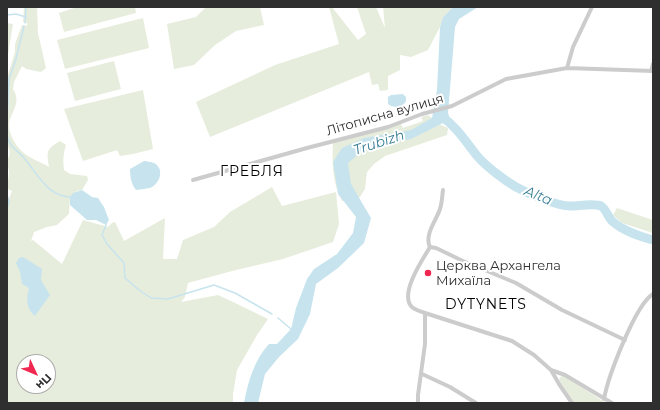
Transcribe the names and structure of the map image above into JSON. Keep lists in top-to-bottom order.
{
  "streets": {
    "street": ["Літописна вулиця"]
  },
  "districts": ["ГРЕБЛЯ", "DYTYNETS"],
  "water": ["Trubizh", "Alta"],
  "places": ["Церква Архангела Михаїла"],
  "north": "bottom right"
}
